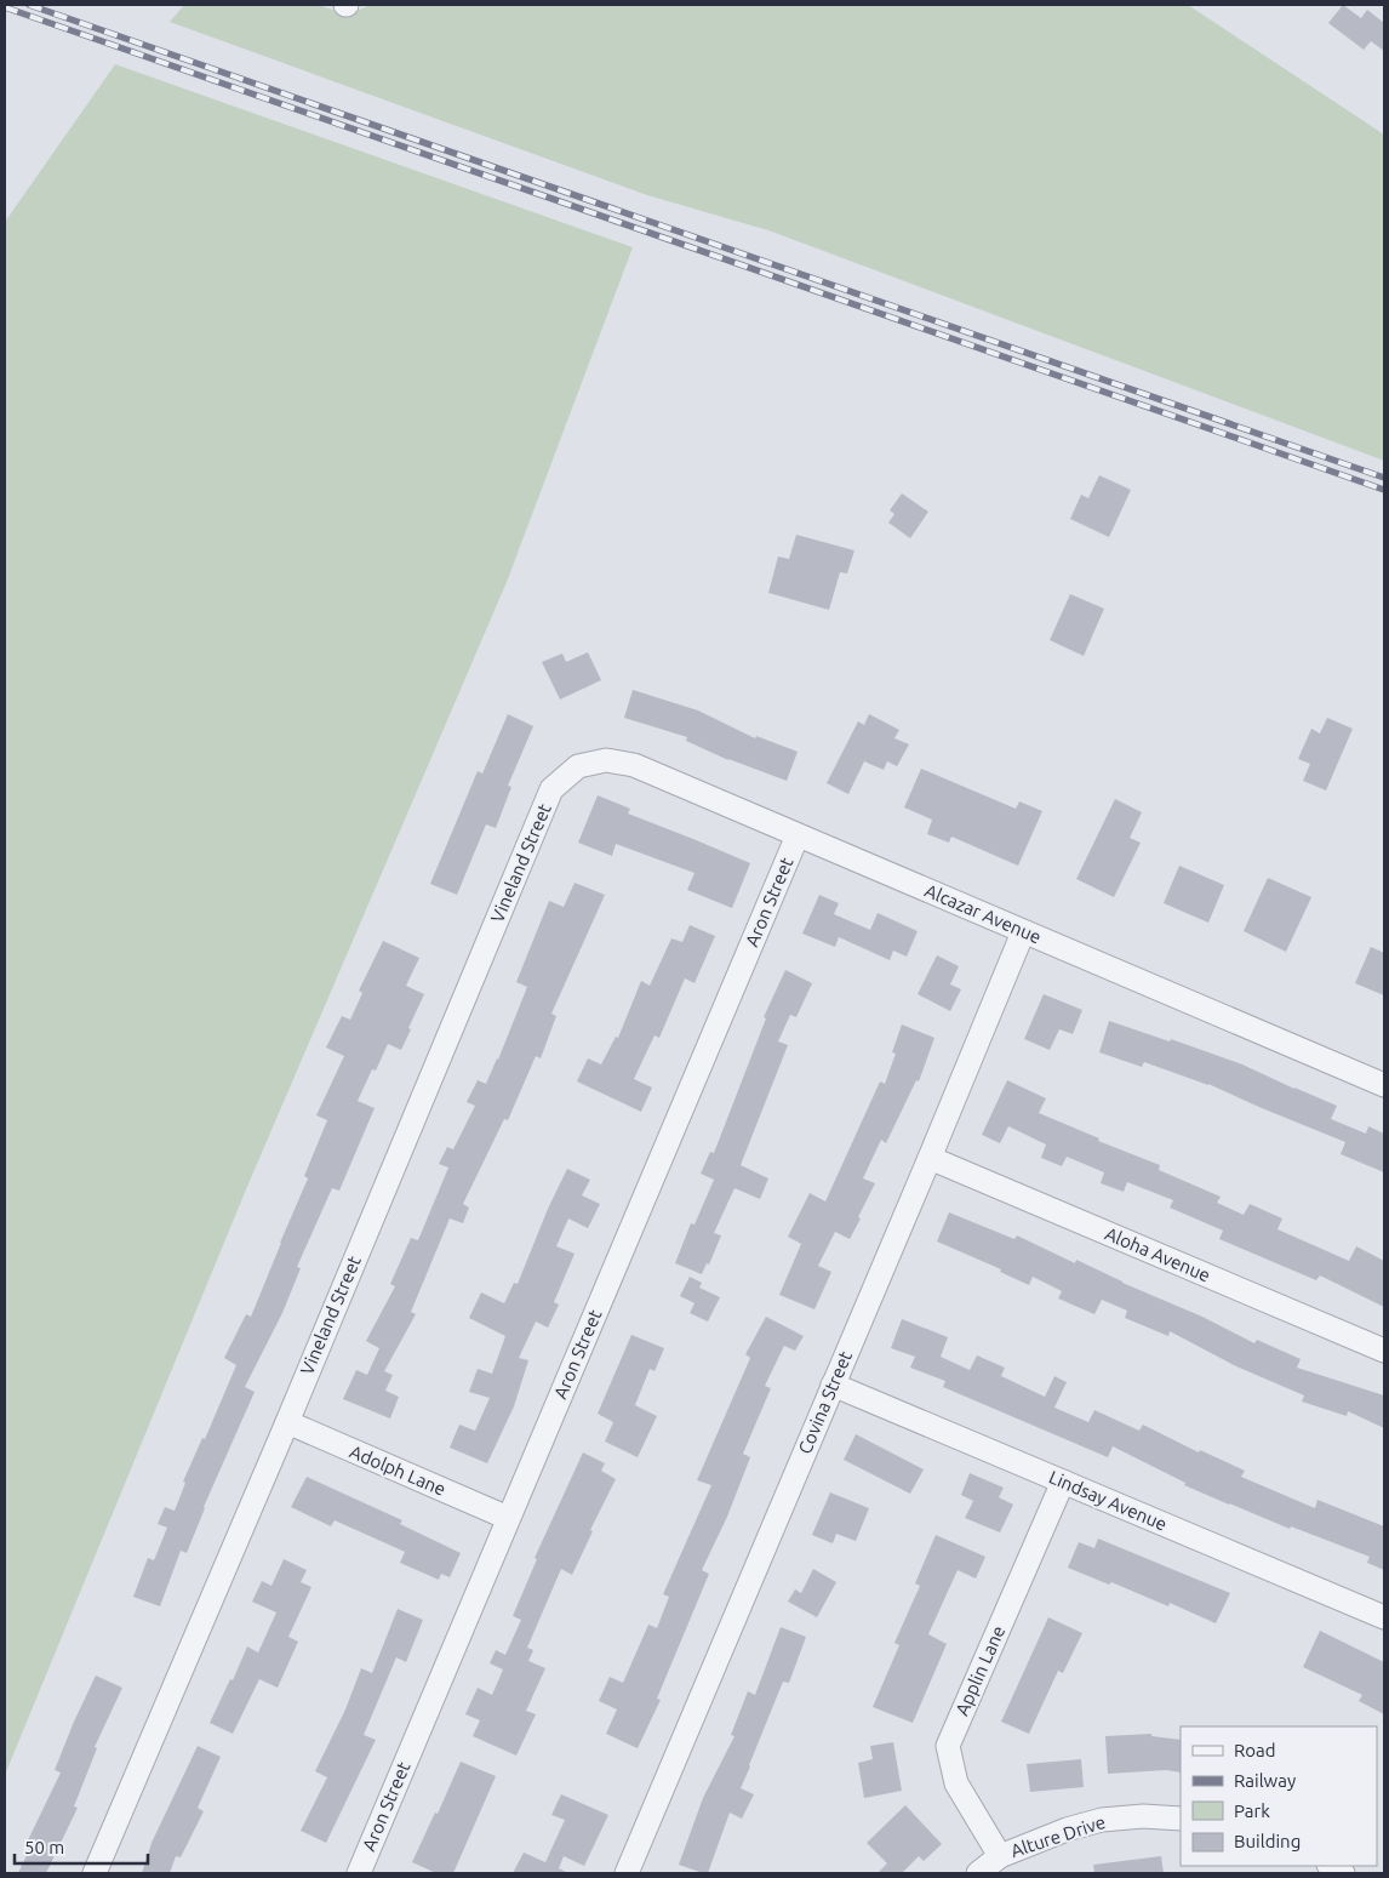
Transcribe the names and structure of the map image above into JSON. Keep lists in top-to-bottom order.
{
  "streets": {
    "street": [
      "Vineland Street",
      "Aron Street",
      "Alcazar Avenue",
      "Aloha Avenue",
      "Covina Street",
      "Adolph Lane",
      "Lindsay Avenue",
      "Applin Lane",
      "Alture Drive"
    ]
  },
  "crossings": [
    ["Vineland Street", "Alcazar Avenue"],
    ["Vineland Street", "Adolph Lane"],
    ["Aron Street", "Alcazar Avenue"],
    ["Aron Street", "Adolph Lane"],
    ["Alcazar Avenue", "Covina Street"],
    ["Aloha Avenue", "Covina Street"],
    ["Covina Street", "Lindsay Avenue"],
    ["Lindsay Avenue", "Applin Lane"],
    ["Applin Lane", "Alture Drive"]
  ],
  "legend": [
    "Road",
    "Railway",
    "Park",
    "Building"
  ],
  "scale_bar": "50 m"
}
